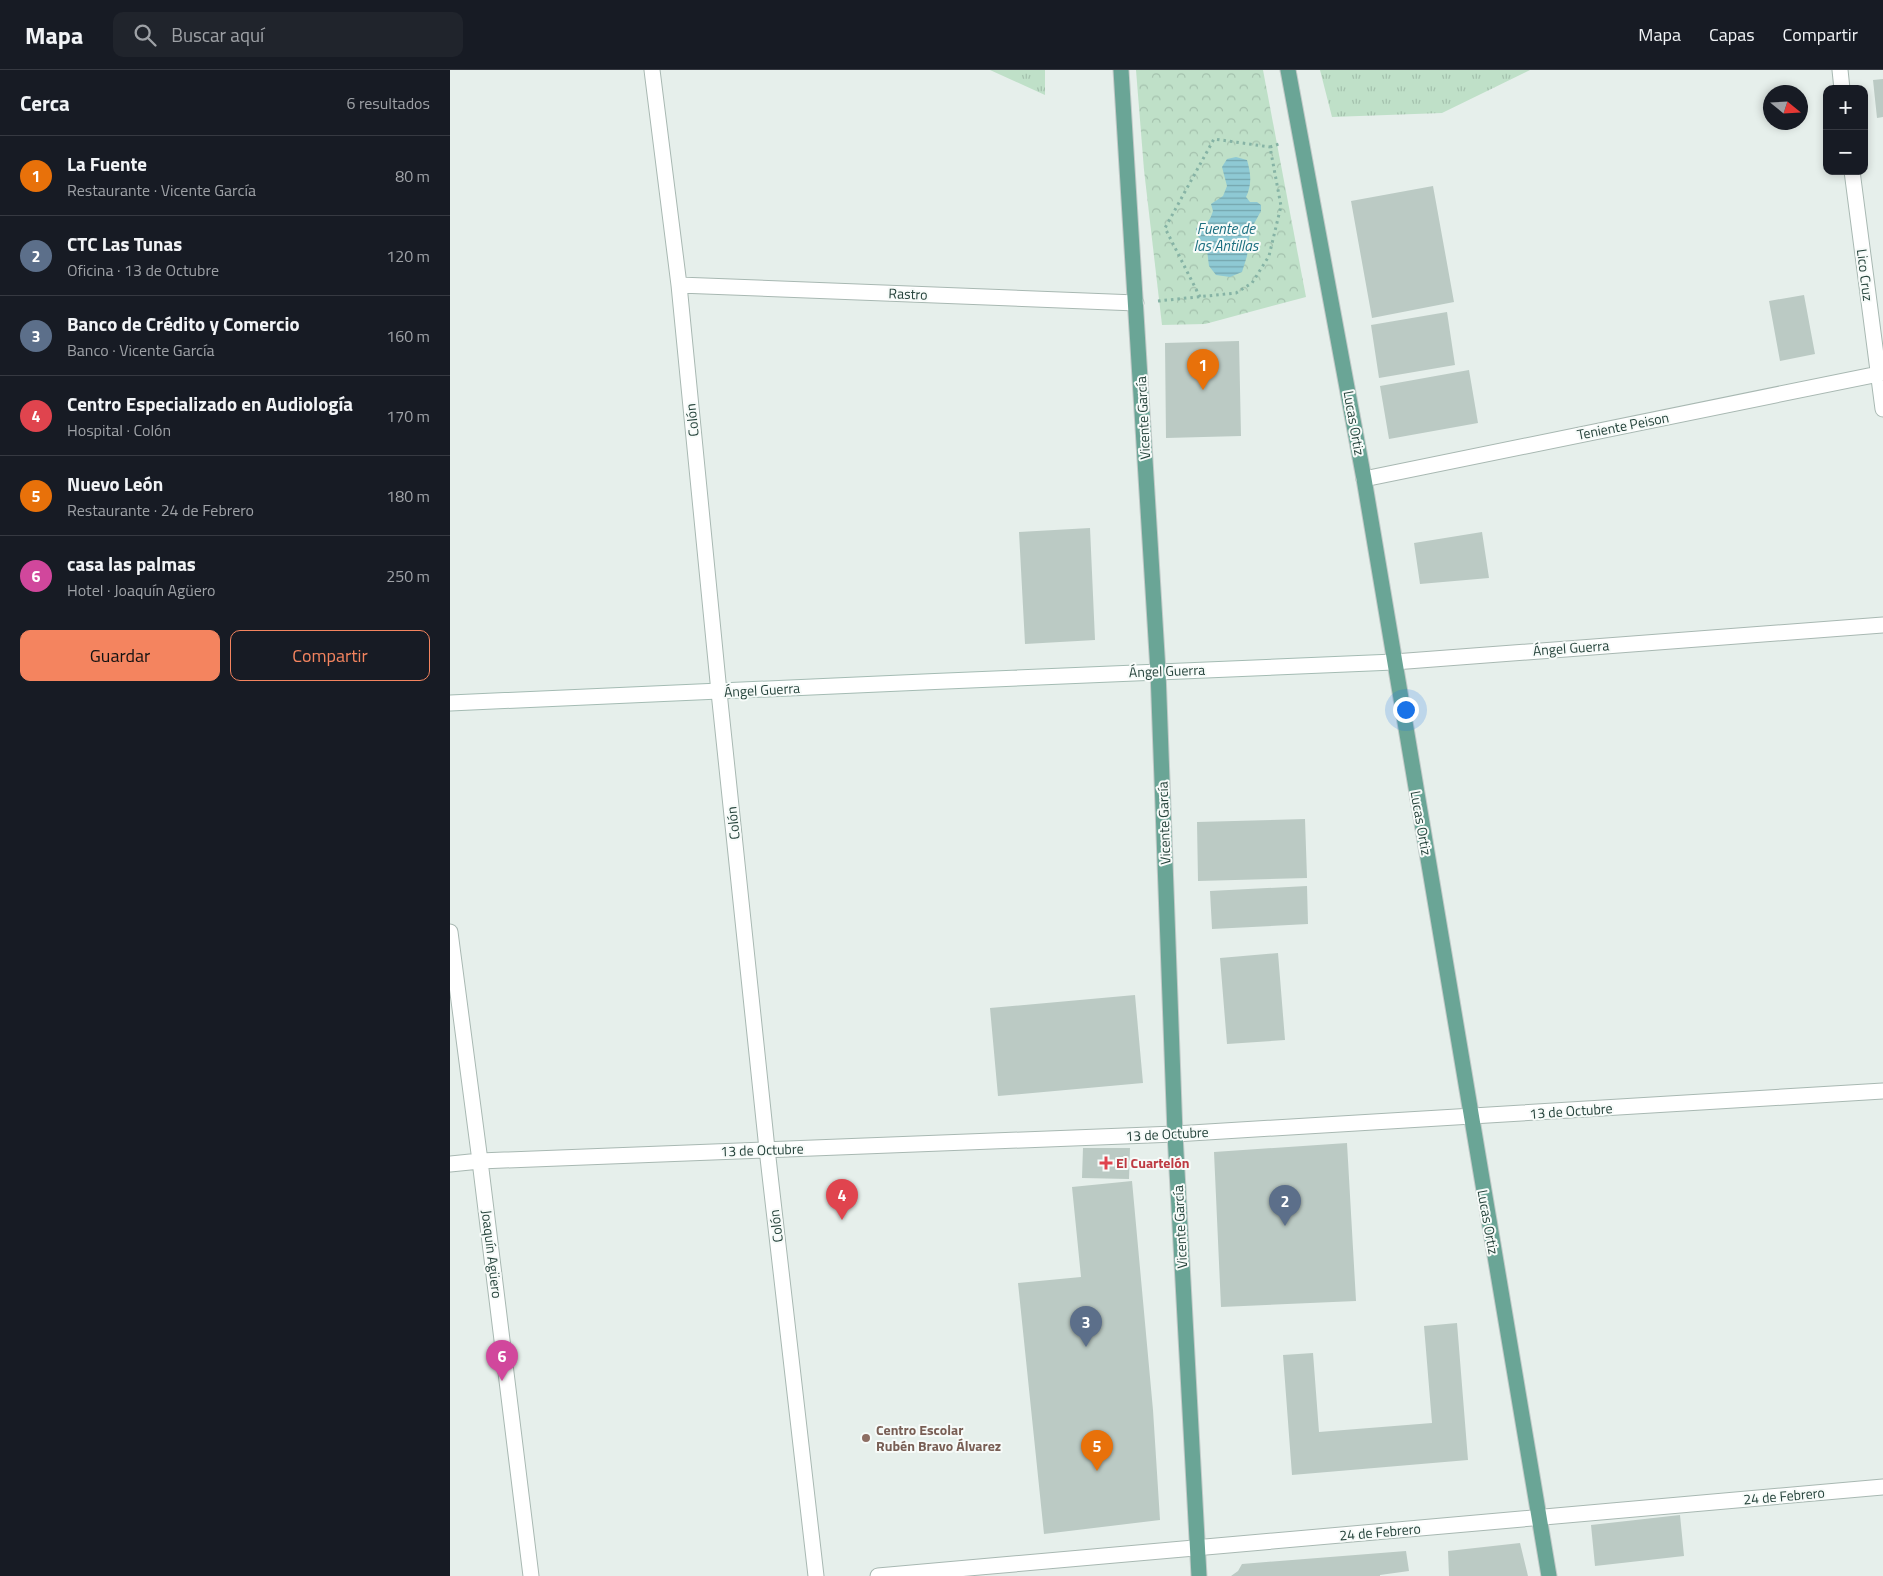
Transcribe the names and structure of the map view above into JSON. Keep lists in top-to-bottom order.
{
  "streets": {
    "main road": ["Vicente García", "Lucas Ortiz"],
    "street": [
      "Lico Cruz",
      "Rastro",
      "Colón",
      "Teniente Peison",
      "Ángel Guerra",
      "13 de Octubre",
      "Joaquín Agüero",
      "24 de Febrero"
    ]
  },
  "crossings": [
    ["Lico Cruz", "Teniente Peison"],
    ["Rastro", "Vicente García"],
    ["Rastro", "Colón"],
    ["Vicente García", "Ángel Guerra"],
    ["Vicente García", "13 de Octubre"],
    ["Vicente García", "24 de Febrero"],
    ["Colón", "Ángel Guerra"],
    ["Colón", "13 de Octubre"],
    ["Lucas Ortiz", "Teniente Peison"],
    ["Lucas Ortiz", "Ángel Guerra"],
    ["Lucas Ortiz", "13 de Octubre"],
    ["Lucas Ortiz", "24 de Febrero"],
    ["13 de Octubre", "Joaquín Agüero"]
  ],
  "water": ["Fuente de las Antillas"],
  "places": {
    "health": ["El Cuartelón"],
    "other": ["Centro Escolar Rubén Bravo Álvarez"]
  },
  "north": "right",
  "page": {
    "header": "Mapa",
    "search": "Buscar aquí",
    "nav": ["Mapa", "Capas", "Compartir"],
    "heading": ["Cerca", "6 resultados"],
    "map_buttons": ["+", "−"],
    "list": [
      {
        "mark": "1",
        "name": "La Fuente",
        "note": "Restaurante · Vicente García",
        "value": "80 m"
      },
      {
        "mark": "2",
        "name": "CTC Las Tunas",
        "note": "Oficina · 13 de Octubre",
        "value": "120 m"
      },
      {
        "mark": "3",
        "name": "Banco de Crédito y Comercio",
        "note": "Banco · Vicente García",
        "value": "160 m"
      },
      {
        "mark": "4",
        "name": "Centro Especializado en Audiología",
        "note": "Hospital · Colón",
        "value": "170 m"
      },
      {
        "mark": "5",
        "name": "Nuevo León",
        "note": "Restaurante · 24 de Febrero",
        "value": "180 m"
      },
      {
        "mark": "6",
        "name": "casa las palmas",
        "note": "Hotel · Joaquín Agüero",
        "value": "250 m"
      }
    ],
    "pins": [
      "1",
      "4",
      "2",
      "3",
      "6",
      "5"
    ],
    "buttons": ["Guardar", "Compartir"]
  }
}
